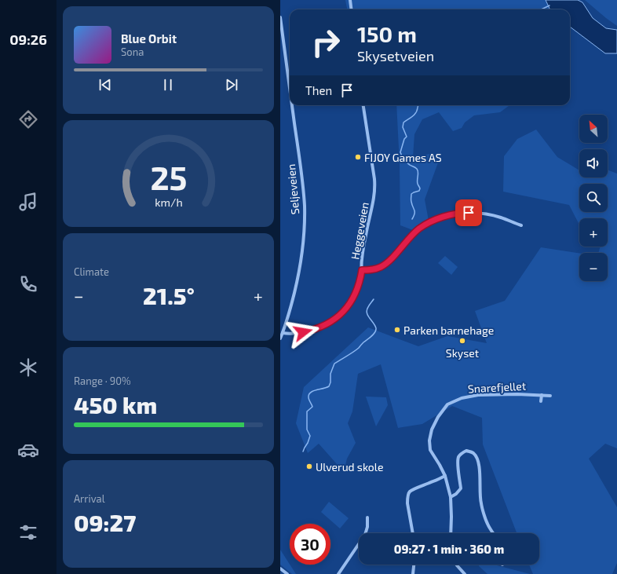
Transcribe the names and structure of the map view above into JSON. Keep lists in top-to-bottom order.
{
  "streets": {
    "street": ["Seljeveien", "Heggeveien", "Snarefjellet"]
  },
  "crossings": [
    ["Seljeveien", "Heggeveien"]
  ],
  "places": [
    "FIJOY Games AS",
    "Parken barnehage",
    "Skyset",
    "Ulverud skole"
  ],
  "north": "top left",
  "page": {
    "tabs": "09:26",
    "turn": ["150 m", "Skysetveien"],
    "song": ["Blue Orbit", "Sona"],
    "then": "Then",
    "map_buttons": ["+", "−"],
    "tile": [
      "Climate",
      ["Range · 90%", "450 km"],
      ["Arrival", "09:27"]
    ],
    "heat": ["−", "21.5°", "+"],
    "limit": "30",
    "trip": "09:27 · 1 min · 360 m",
    "gauge": ["25", "km/h"]
  }
}
